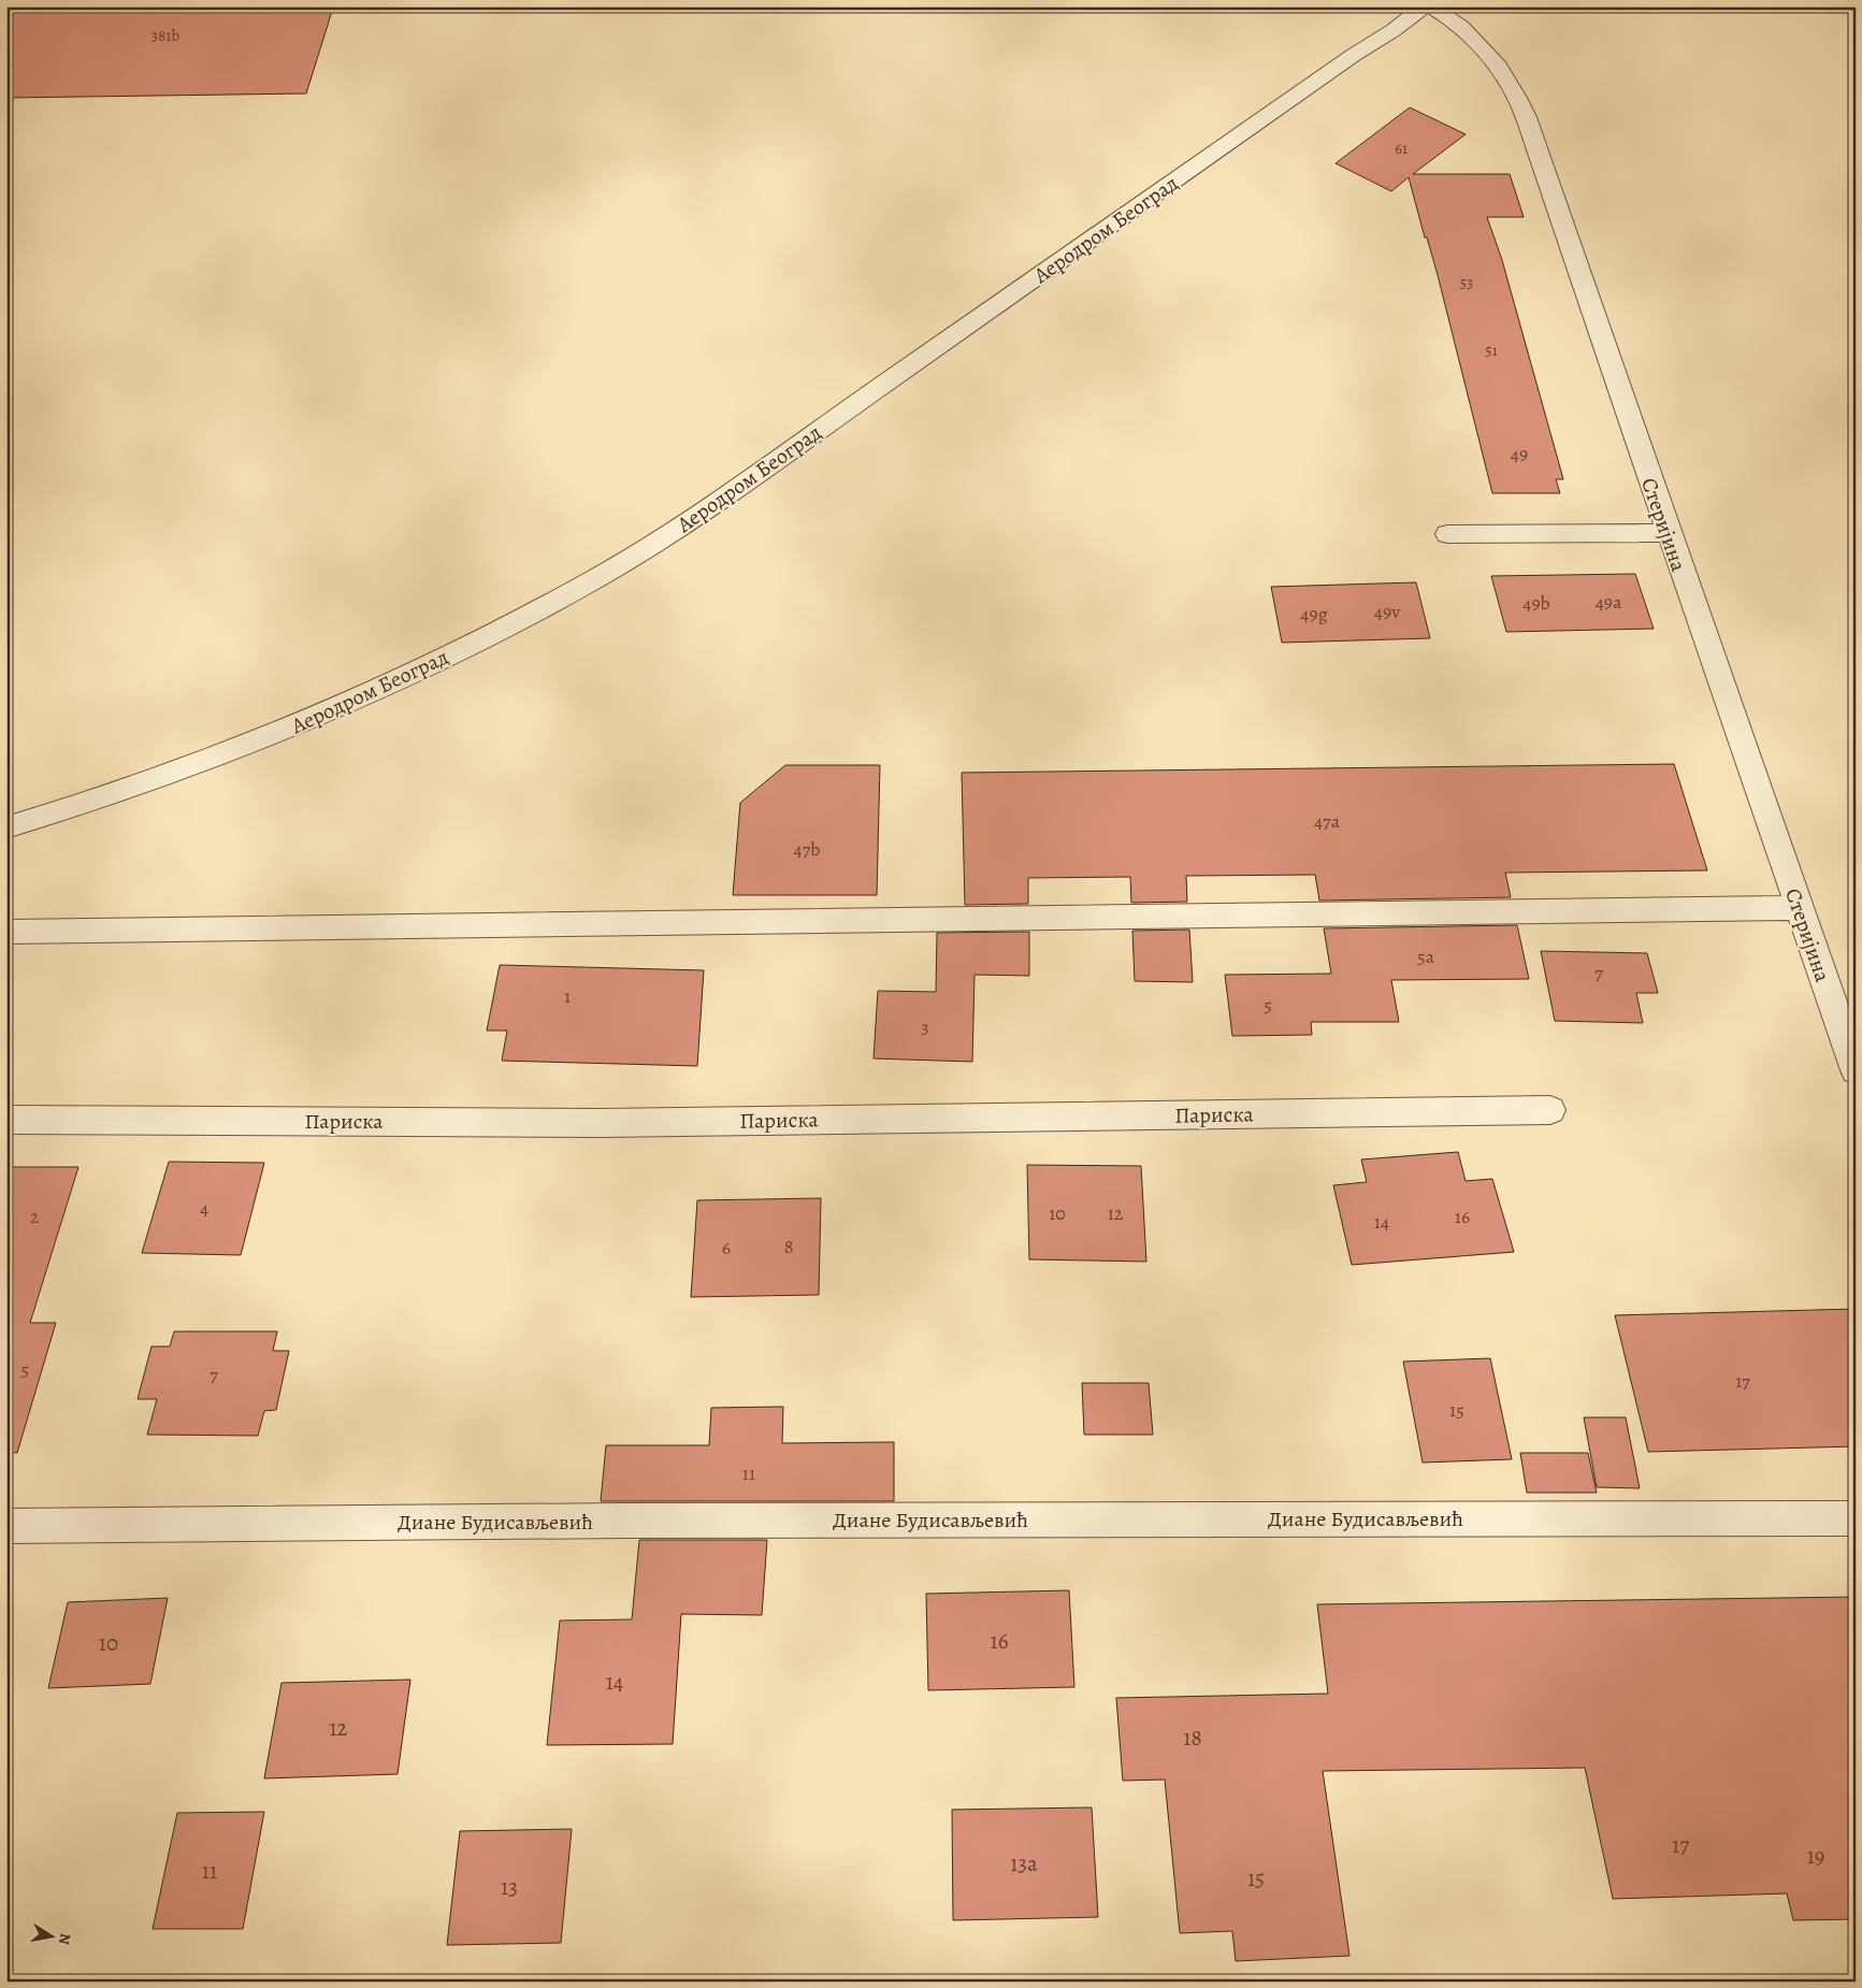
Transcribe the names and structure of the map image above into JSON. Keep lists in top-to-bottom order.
{
  "streets": {
    "street": [
      "Аеродром Београд",
      "Стеријина",
      "Париска",
      "Диане Будисављевић"
    ]
  },
  "house_numbers": [
    "381b",
    "61",
    "53",
    "51",
    "49",
    "49a",
    "49b",
    "49v",
    "49g",
    "47a",
    "47b",
    "5a",
    "7",
    "1",
    "5",
    "3",
    "4",
    "10",
    "12",
    "2",
    "16",
    "14",
    "8",
    "6",
    "5",
    "7",
    "17",
    "15",
    "11",
    "16",
    "10",
    "14",
    "12",
    "18",
    "17",
    "19",
    "13a",
    "11",
    "15",
    "13"
  ],
  "north": "right"
}
